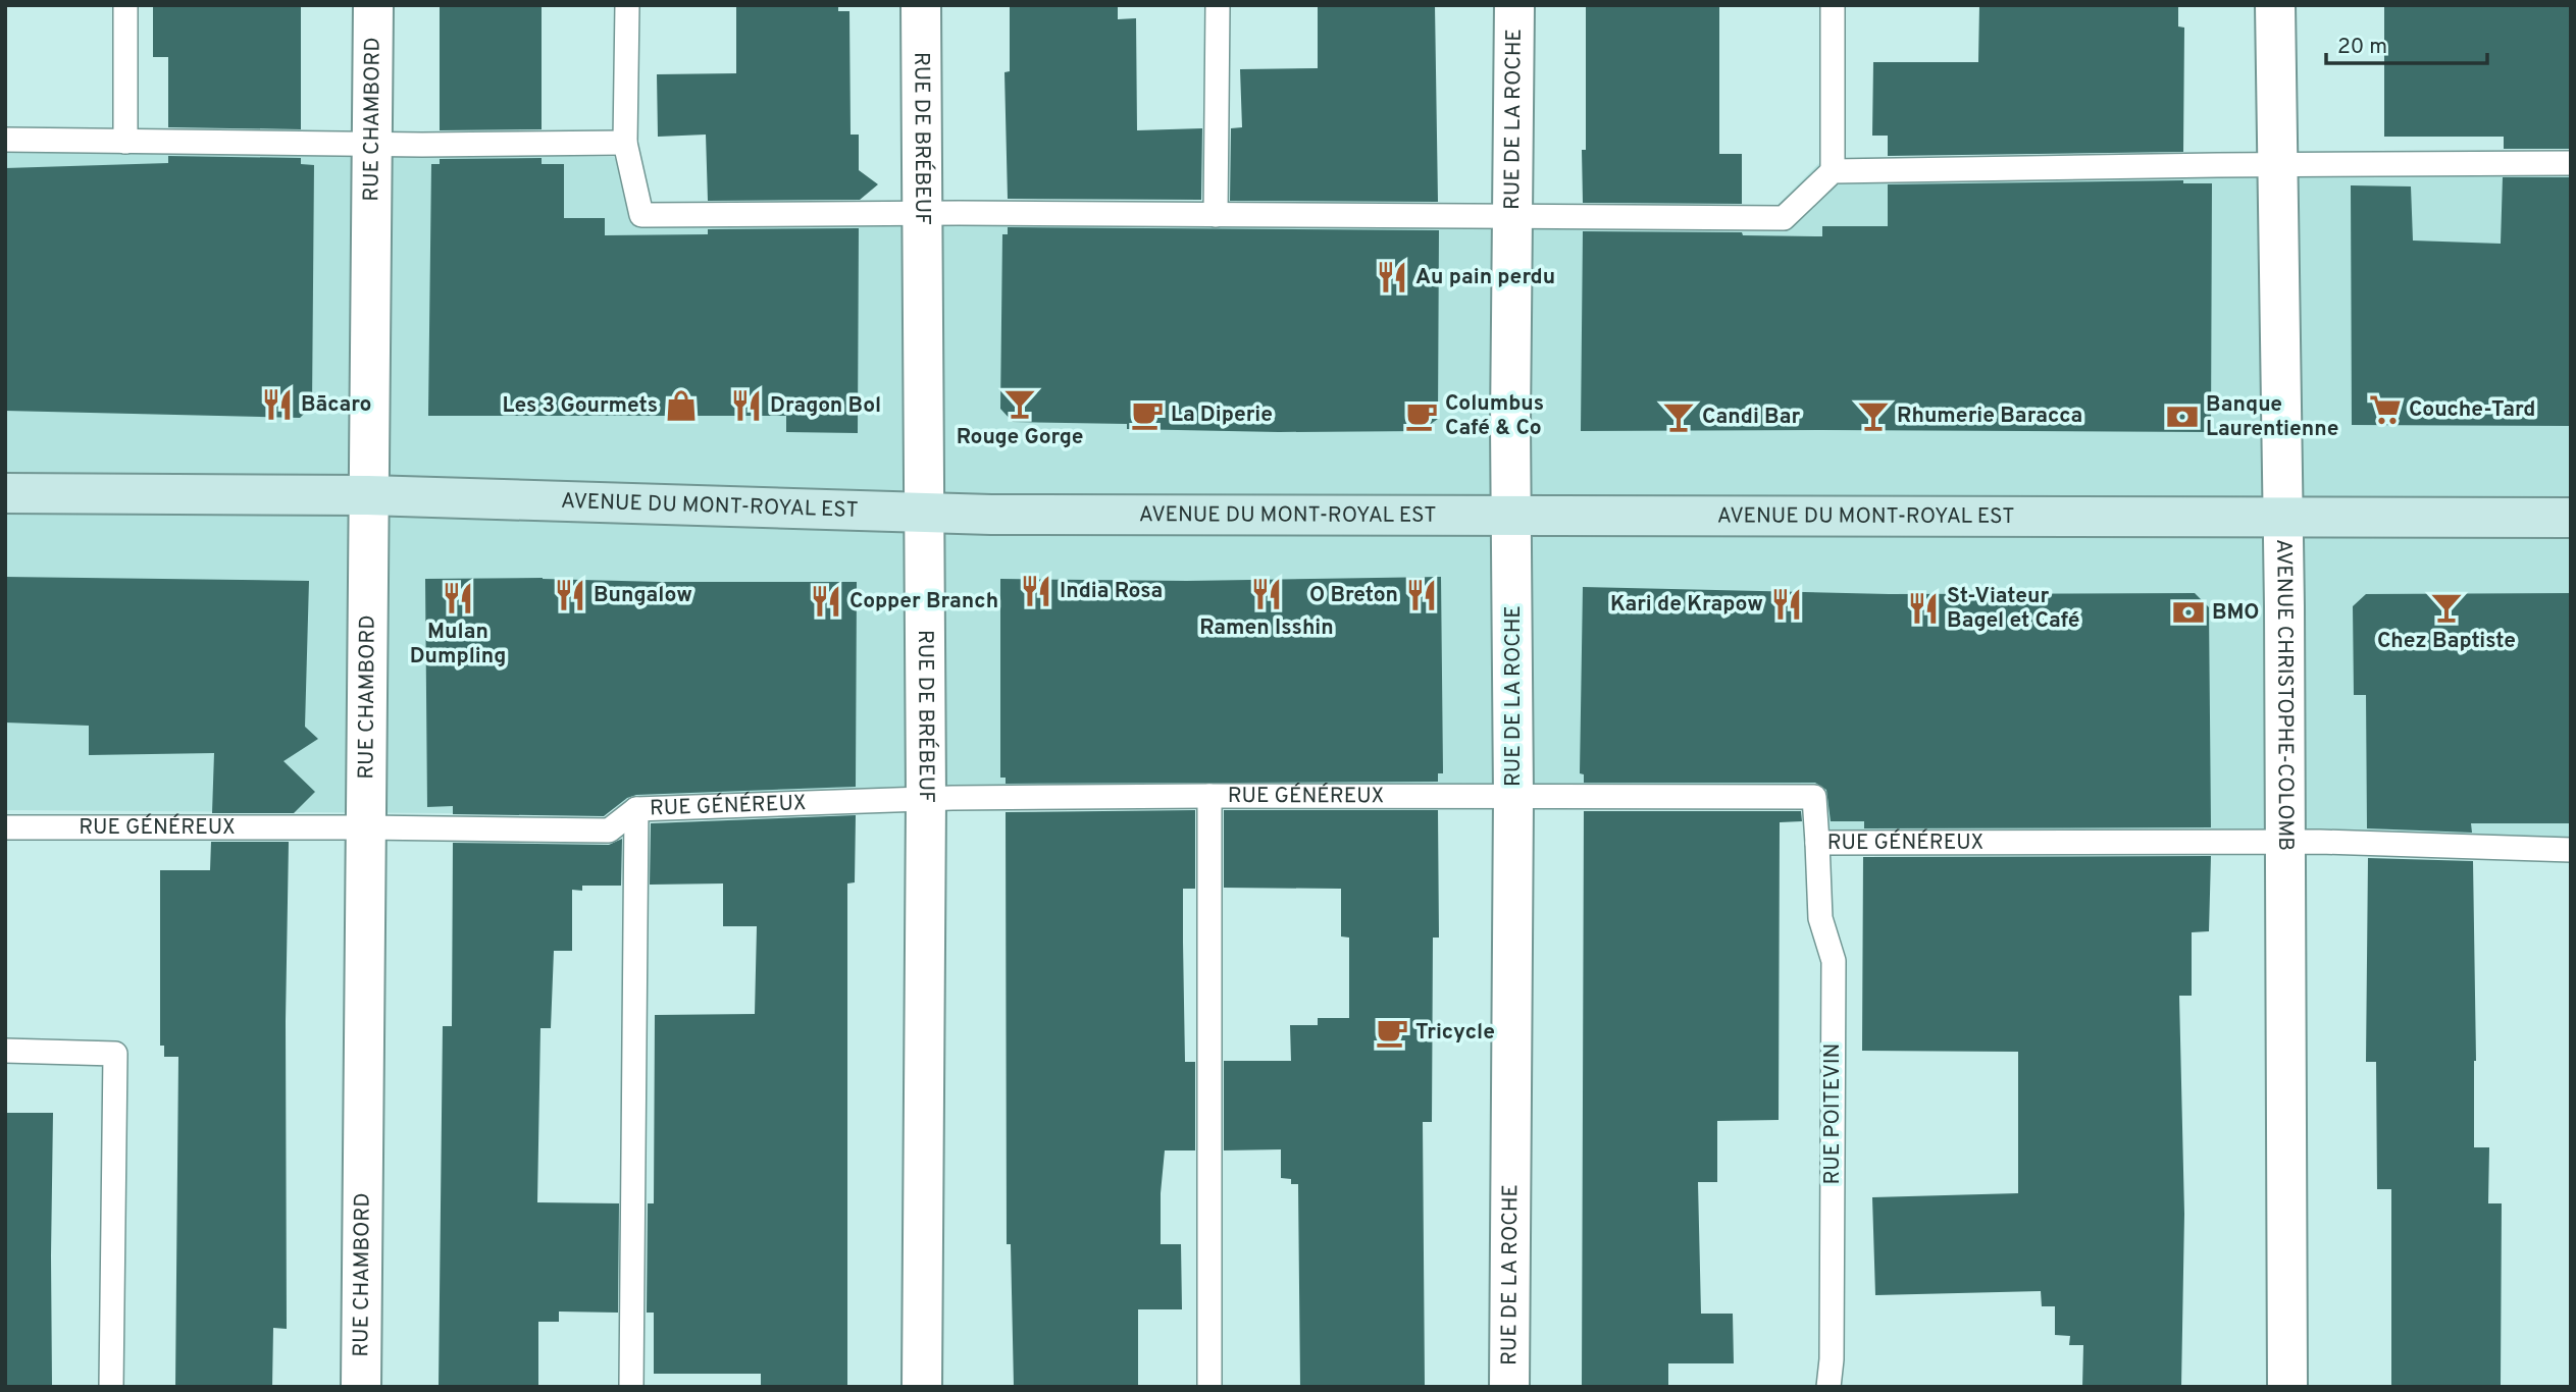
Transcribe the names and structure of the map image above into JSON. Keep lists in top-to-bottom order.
{
  "streets": {
    "main road": ["AVENUE DU MONT-ROYAL EST"],
    "street": [
      "RUE CHAMBORD",
      "RUE DE LA ROCHE",
      "RUE DE BRÉBEUF",
      "AVENUE CHRISTOPHE-COLOMB"
    ],
    "lane": ["RUE GÉNÉREUX", "RUE POITEVIN"]
  },
  "crossings": [
    ["RUE CHAMBORD", "AVENUE DU MONT-ROYAL EST"],
    ["RUE CHAMBORD", "RUE GÉNÉREUX"],
    ["RUE DE LA ROCHE", "AVENUE DU MONT-ROYAL EST"],
    ["RUE DE LA ROCHE", "RUE GÉNÉREUX"],
    ["RUE DE BRÉBEUF", "AVENUE DU MONT-ROYAL EST"],
    ["RUE DE BRÉBEUF", "RUE GÉNÉREUX"],
    ["AVENUE DU MONT-ROYAL EST", "AVENUE CHRISTOPHE-COLOMB"],
    ["AVENUE CHRISTOPHE-COLOMB", "RUE GÉNÉREUX"],
    ["RUE GÉNÉREUX", "RUE POITEVIN"]
  ],
  "places": {
    "restaurant": [
      "Au pain perdu",
      "Bācaro",
      "Dragon Bol",
      "India Rosa",
      "Ramen Isshin",
      "Bungalow",
      "O Breton",
      "Mulan Dumpling",
      "Copper Branch",
      "Kari de Krapow",
      "St-Viateur Bagel et Café"
    ],
    "bar": [
      "Rouge Gorge",
      "Rhumerie Baracca",
      "Candi Bar",
      "Chez Baptiste"
    ],
    "shop": ["Les 3 Gourmets"],
    "supermarket": ["Couche-Tard"],
    "cafe": ["La Diperie", "Columbus Café & Co", "Tricycle"],
    "bank": ["Banque Laurentienne", "BMO"]
  },
  "scale_bar": "20 m"
}
